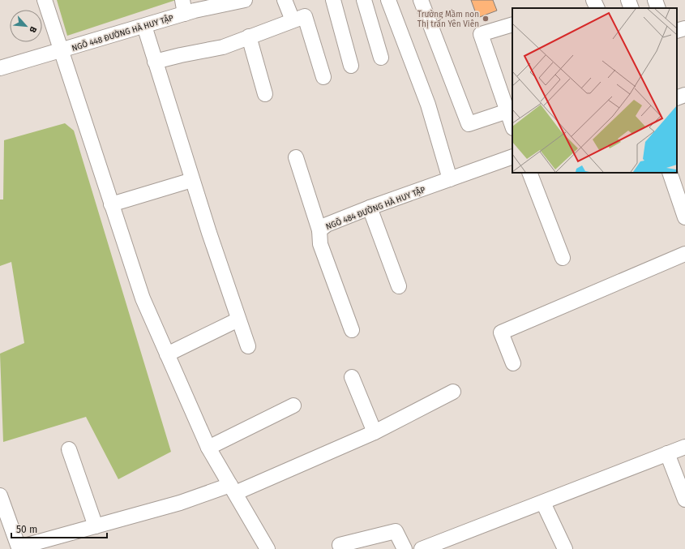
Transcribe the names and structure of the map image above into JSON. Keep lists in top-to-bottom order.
{
  "streets": {
    "street": ["NGÕ 448 ĐƯỜNG HÀ HUY TẬP", "NGÕ 484 ĐƯỜNG HÀ HUY TẬP"]
  },
  "places": ["Trường Mầm non Thị trấn Yên Viên"],
  "scale_bar": "50 m",
  "north": "bottom right"
}
